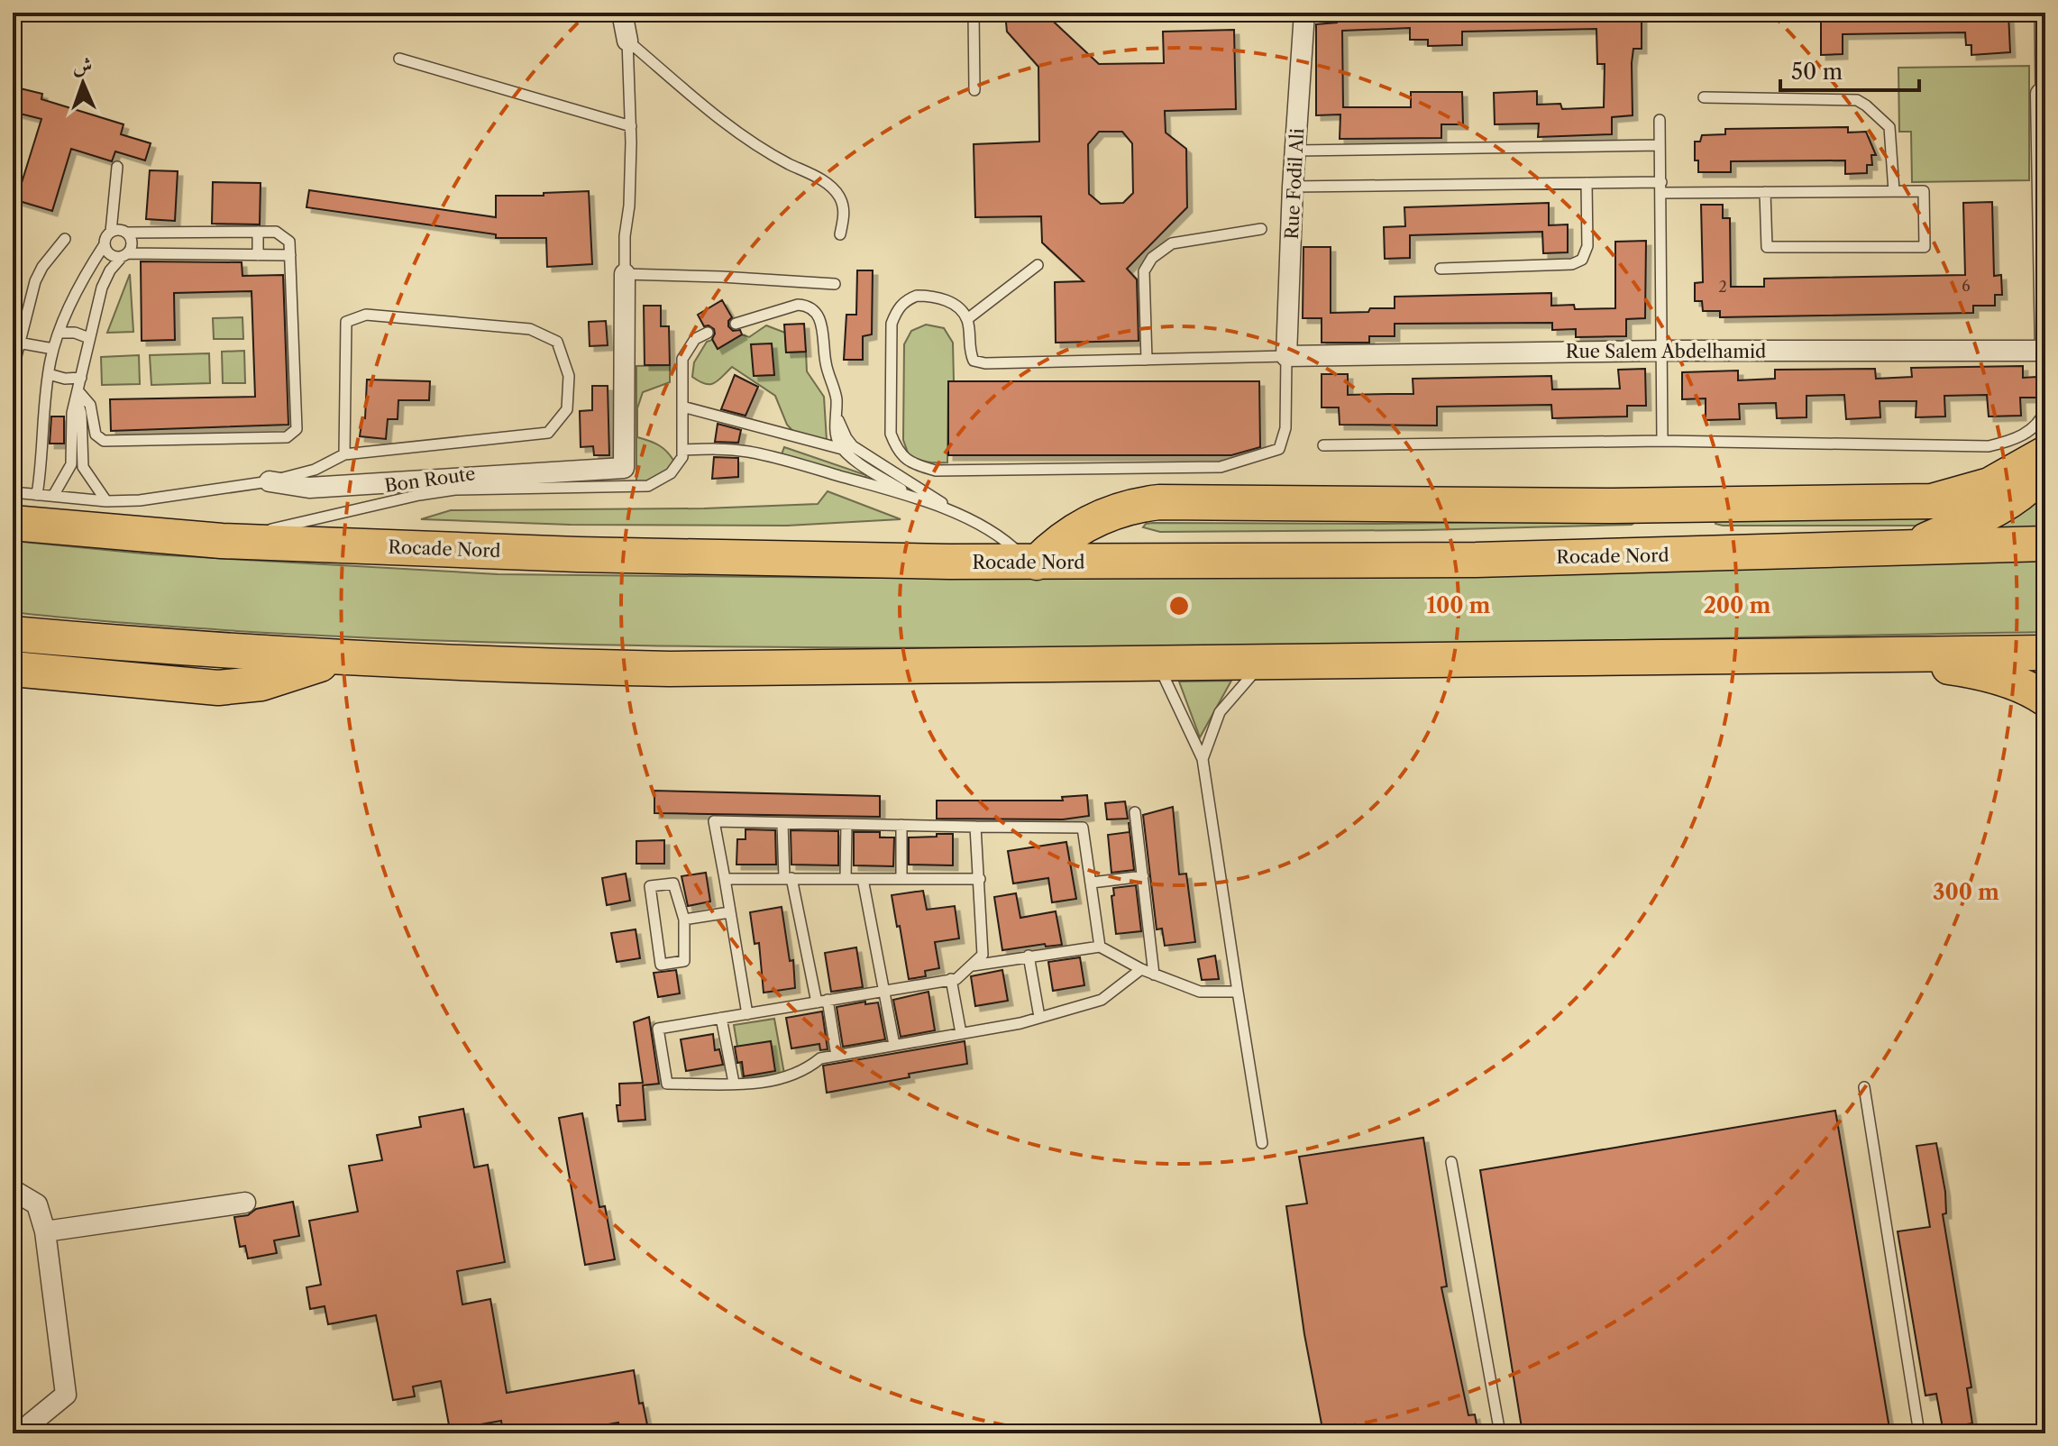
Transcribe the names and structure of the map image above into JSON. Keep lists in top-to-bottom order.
{
  "streets": {
    "highway": ["Rocade Nord"],
    "street": ["Rue Fodil Ali", "Rue Salem Abdelhamid"],
    "lane": ["Bon Route"]
  },
  "crossings": [
    ["Rue Fodil Ali", "Rue Salem Abdelhamid"],
    ["Bon Route", "Rocade Nord"]
  ],
  "house_numbers": ["6", "2"],
  "scale_bar": "50 m",
  "north": "top",
  "rings": ["100 m", "200 m", "300 m"]
}
